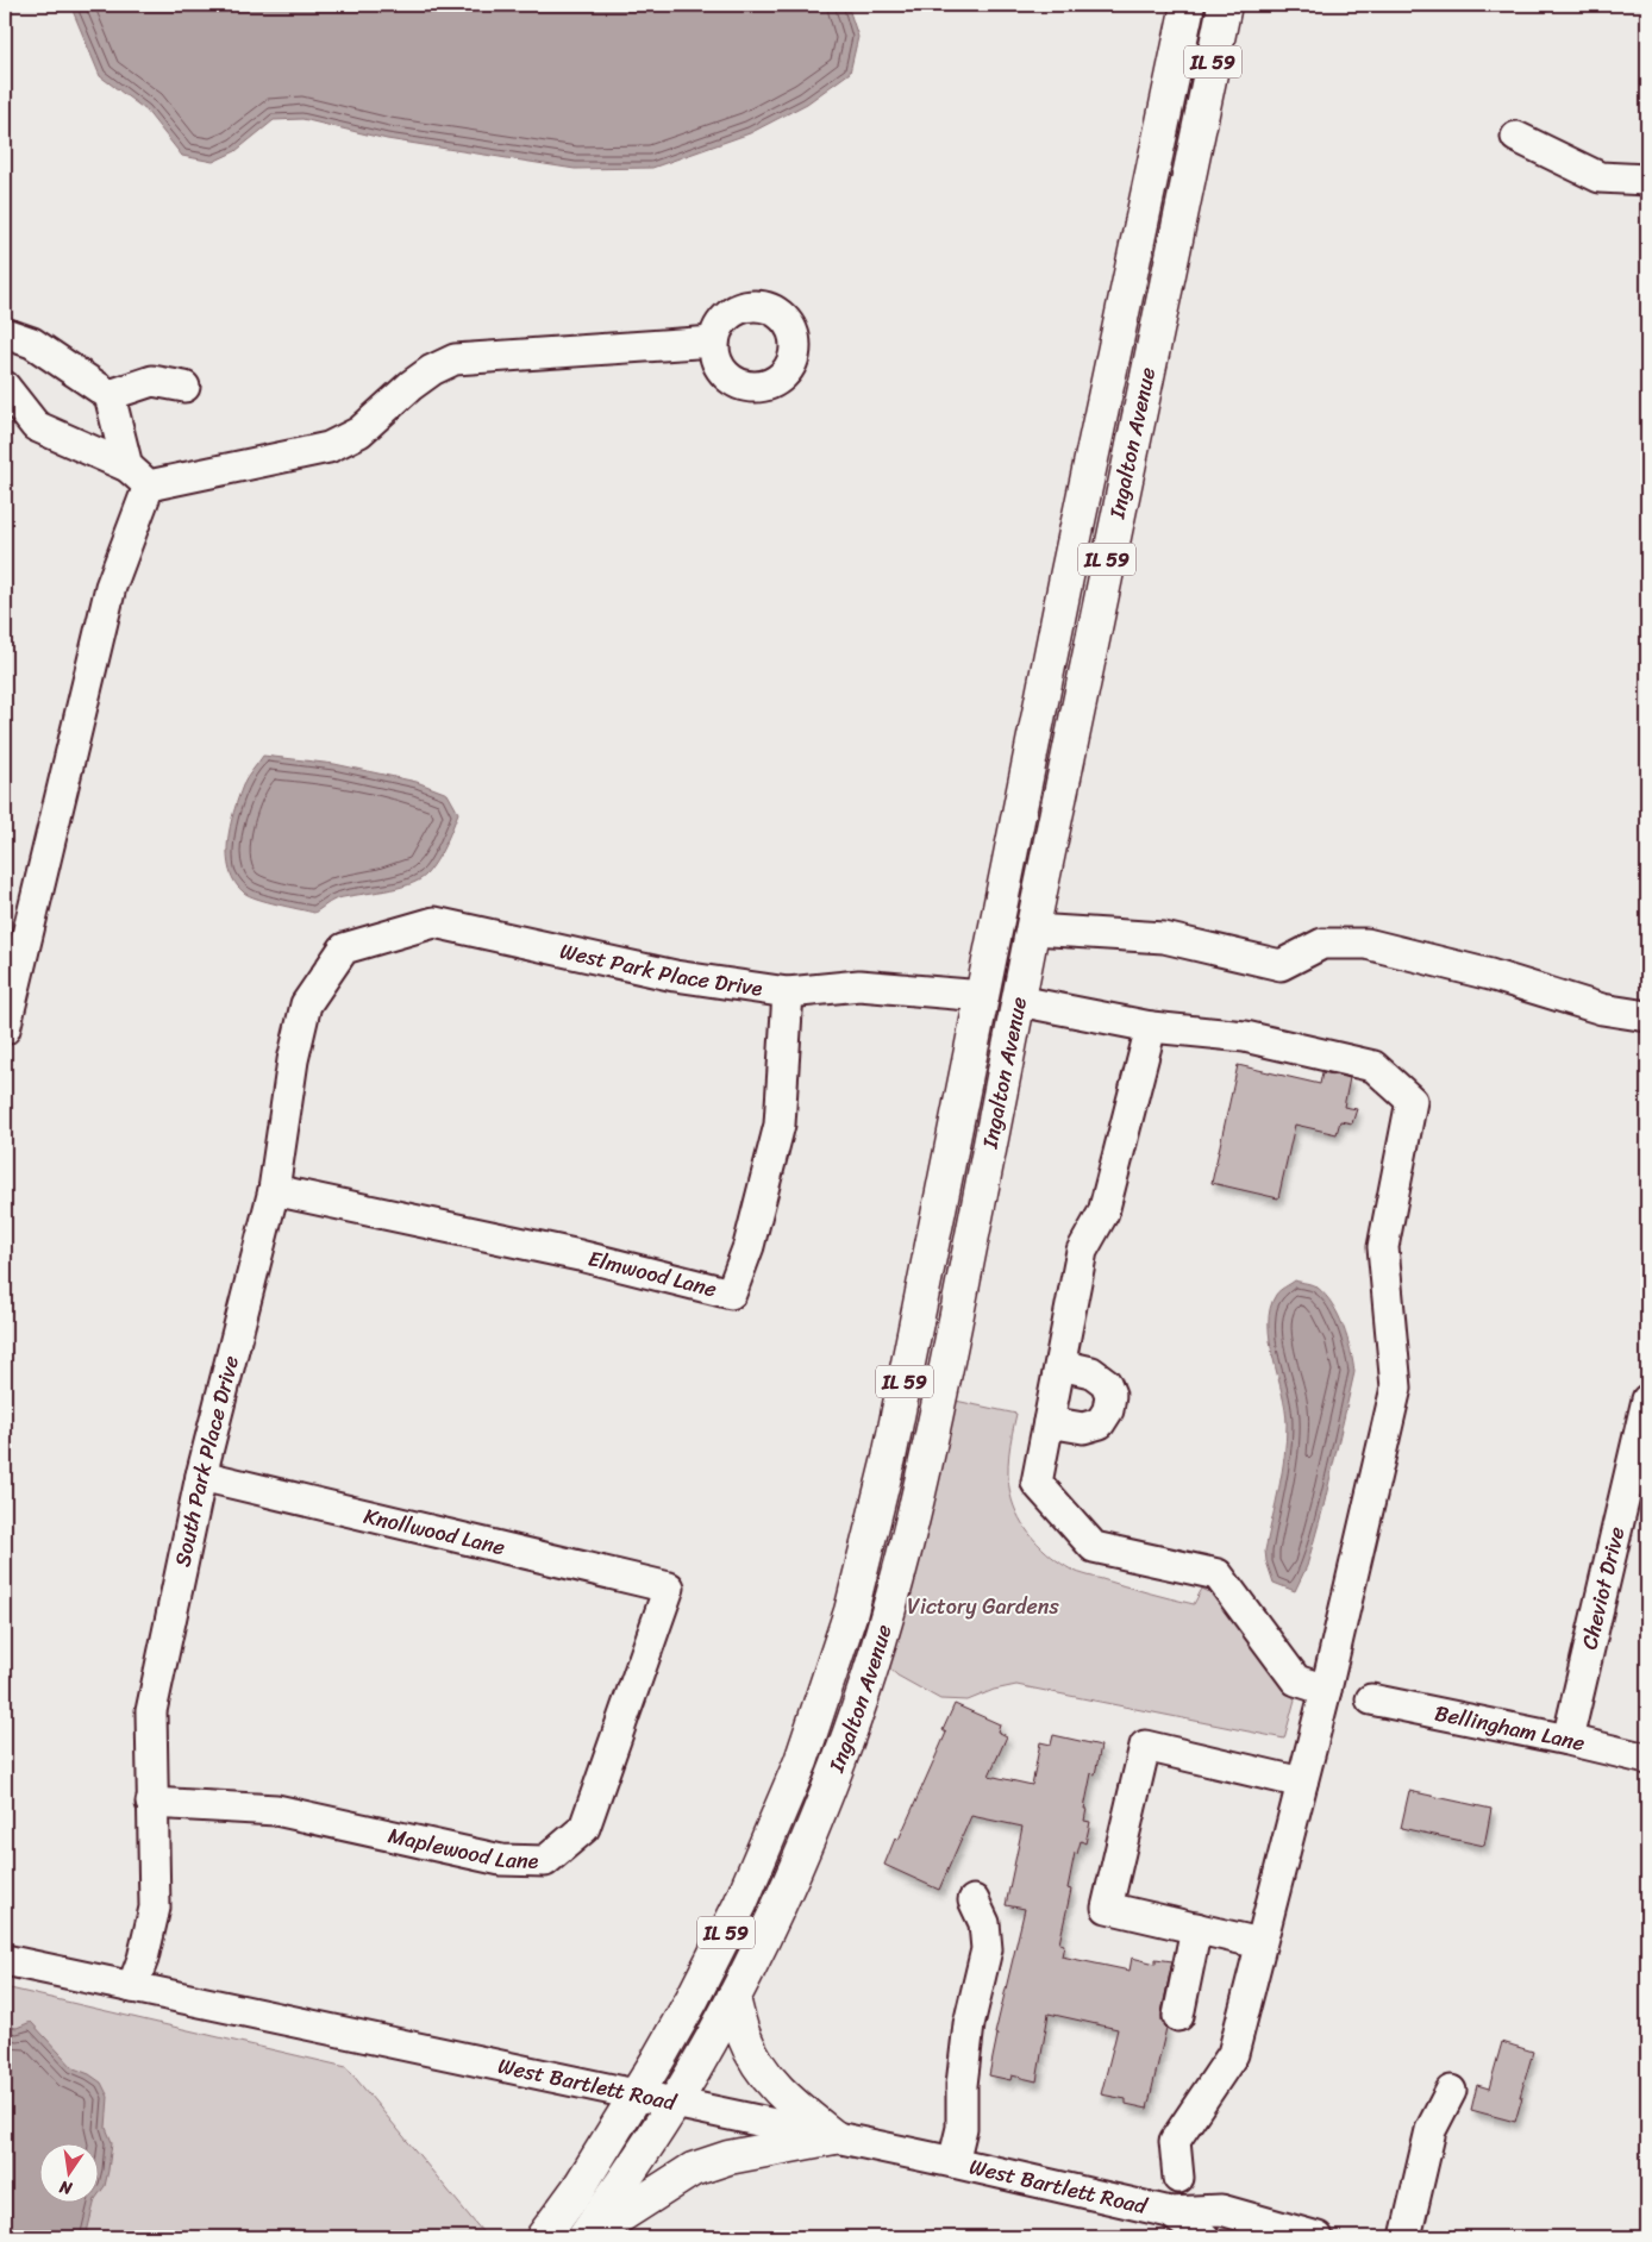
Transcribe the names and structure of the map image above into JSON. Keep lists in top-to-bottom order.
{
  "streets": {
    "main road": ["IL 59", "Ingalton Avenue"],
    "street": [
      "West Park Place Drive",
      "Elmwood Lane",
      "South Park Place Drive",
      "Knollwood Lane",
      "Cheviot Drive",
      "Bellingham Lane",
      "Maplewood Lane",
      "West Bartlett Road"
    ]
  },
  "crossings": [
    ["IL 59", "Ingalton Avenue"],
    ["IL 59", "West Bartlett Road"],
    ["Ingalton Avenue", "West Park Place Drive"],
    ["Ingalton Avenue", "West Bartlett Road"],
    ["West Park Place Drive", "Elmwood Lane"],
    ["West Park Place Drive", "South Park Place Drive"],
    ["Elmwood Lane", "South Park Place Drive"],
    ["South Park Place Drive", "Knollwood Lane"],
    ["South Park Place Drive", "Maplewood Lane"],
    ["South Park Place Drive", "West Bartlett Road"],
    ["Knollwood Lane", "Maplewood Lane"],
    ["Cheviot Drive", "Bellingham Lane"]
  ],
  "parks": ["Victory Gardens"],
  "north": "bottom"
}
